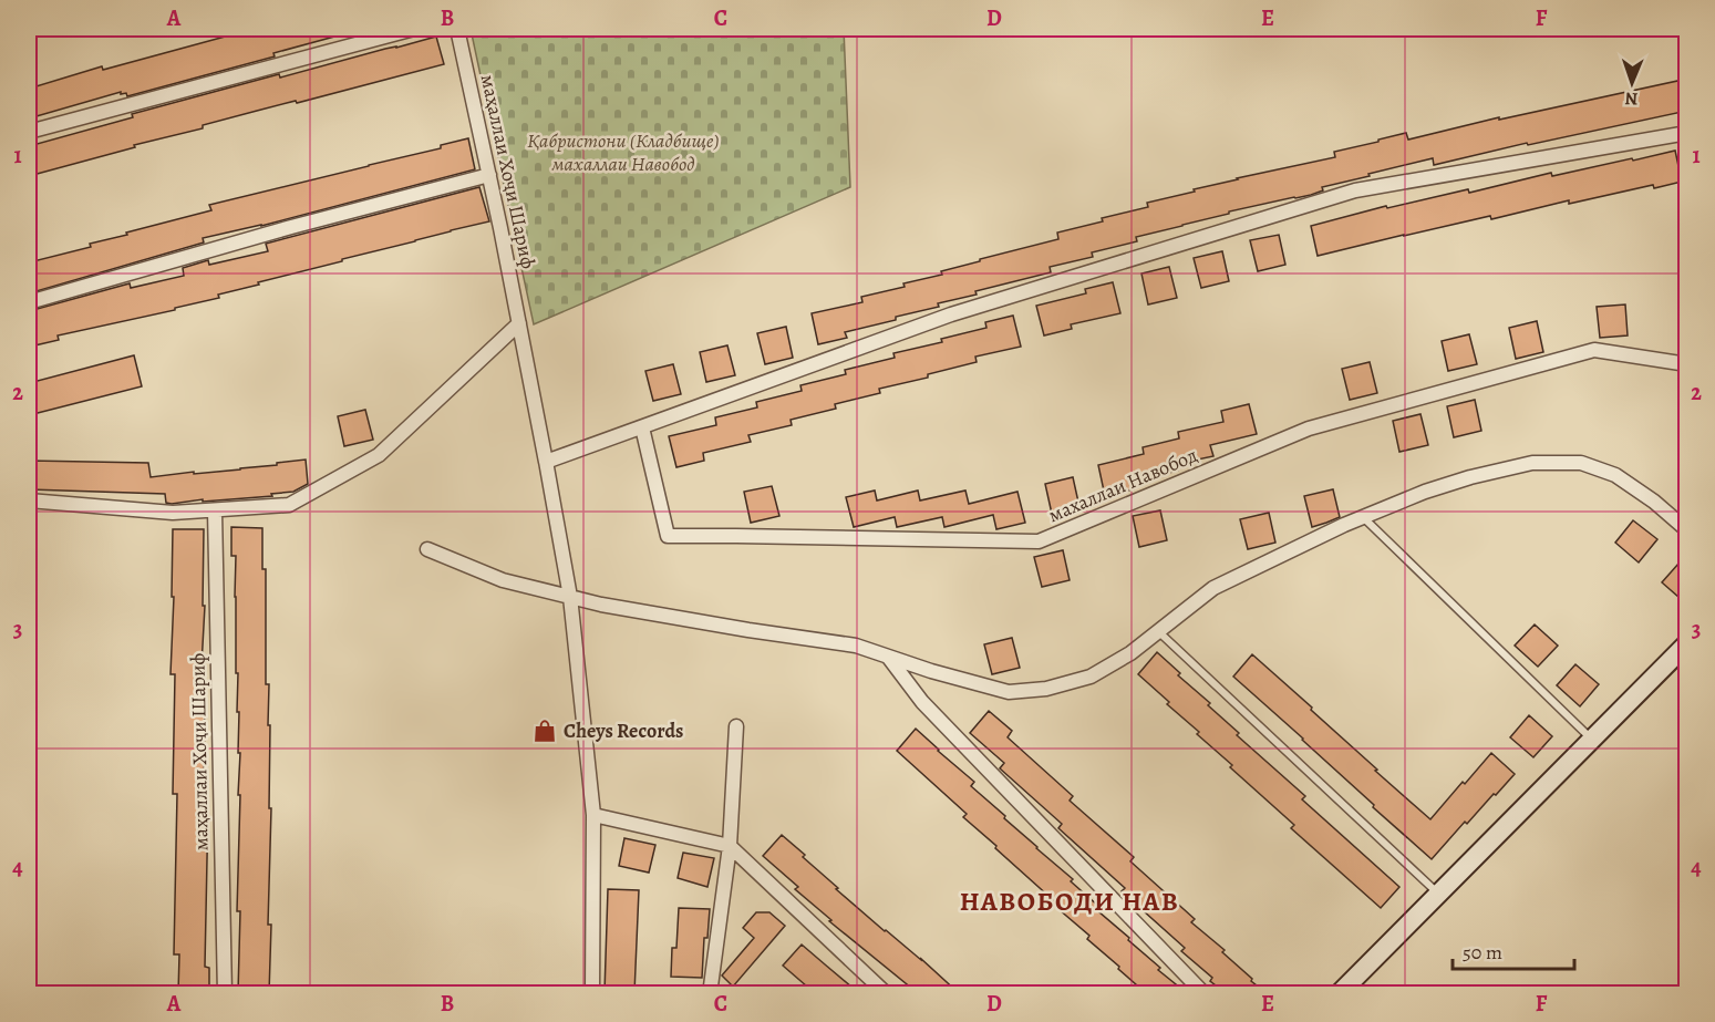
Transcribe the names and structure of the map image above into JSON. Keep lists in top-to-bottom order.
{
  "streets": {
    "street": ["маҳаллаи Хоҷи Шариф", "махаллаи Навобод"]
  },
  "districts": ["НАВОБОДИ НАВ"],
  "parks": ["Қабристони (Кладбище) махаллаи Навобод"],
  "places": {
    "shop": ["Cheys Records"]
  },
  "scale_bar": "50 m",
  "north": "bottom",
  "grid": {
    "columns": [
      "A",
      "B",
      "C",
      "D",
      "E",
      "F"
    ],
    "rows": [
      "1",
      "2",
      "3",
      "4"
    ]
  }
}
